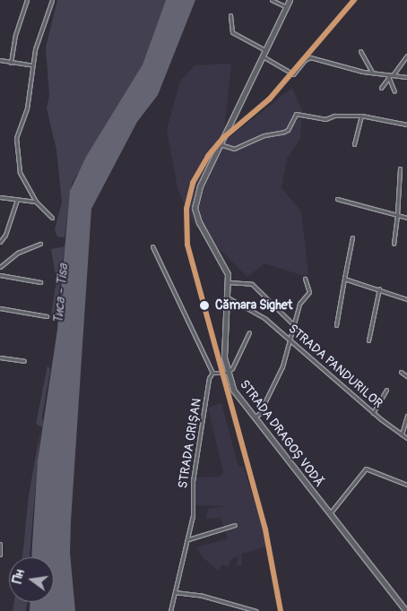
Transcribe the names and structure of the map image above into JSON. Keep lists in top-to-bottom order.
{
  "streets": {
    "main road": ["STRADA DRAGOȘ VODĂ"],
    "street": ["STRADA PANDURILOR", "STRADA CRIȘAN"]
  },
  "crossings": [
    ["STRADA PANDURILOR", "STRADA DRAGOȘ VODĂ"]
  ],
  "water": ["Тиса - Tisa"],
  "places": ["Cămara Sighet"],
  "north": "left"
}
